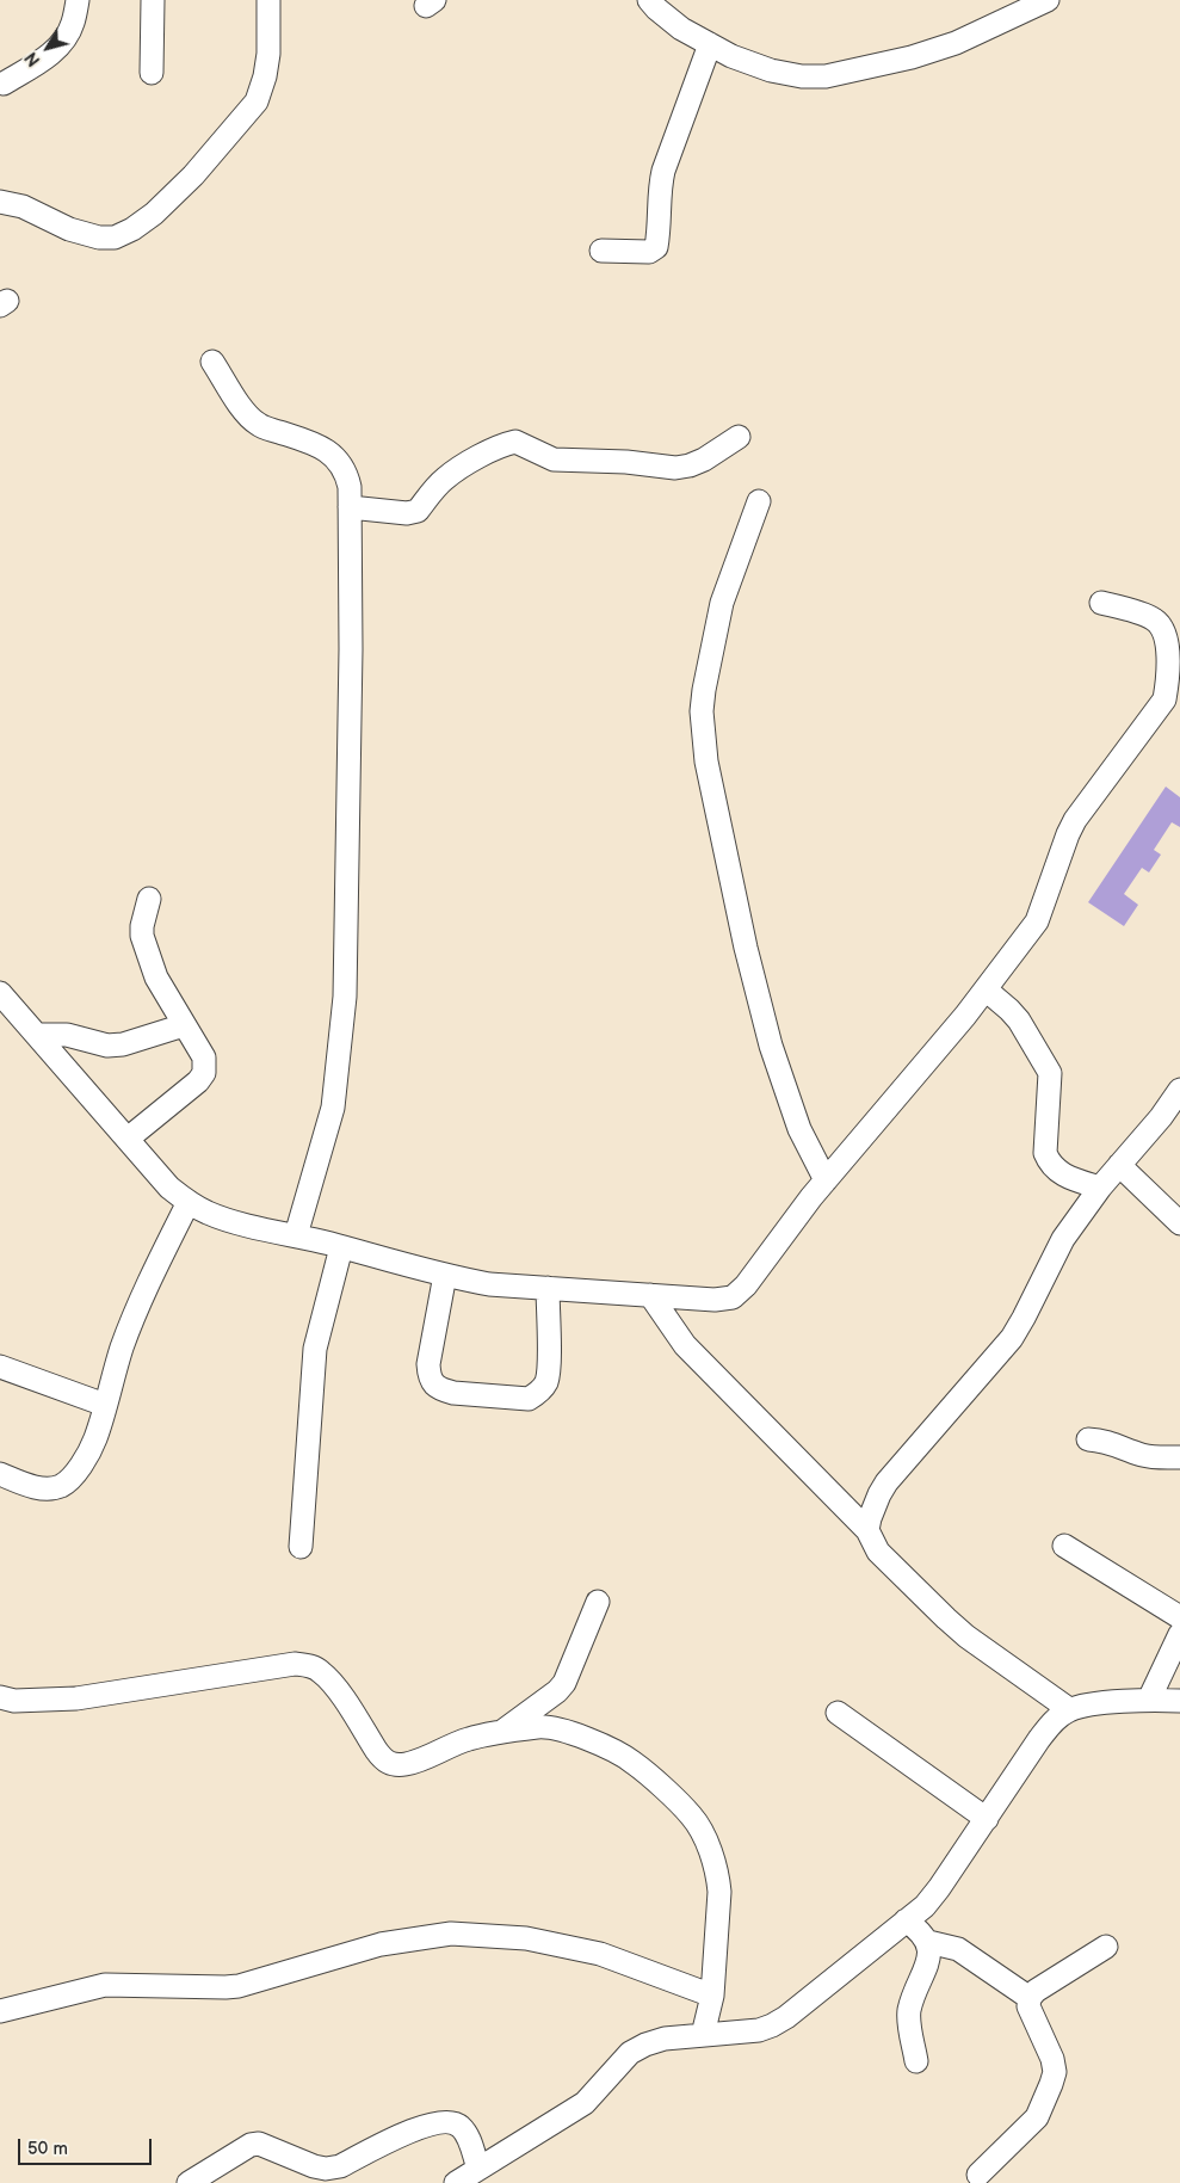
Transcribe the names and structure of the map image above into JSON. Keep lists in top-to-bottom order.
{
  "scale_bar": "50 m",
  "north": "bottom left"
}
